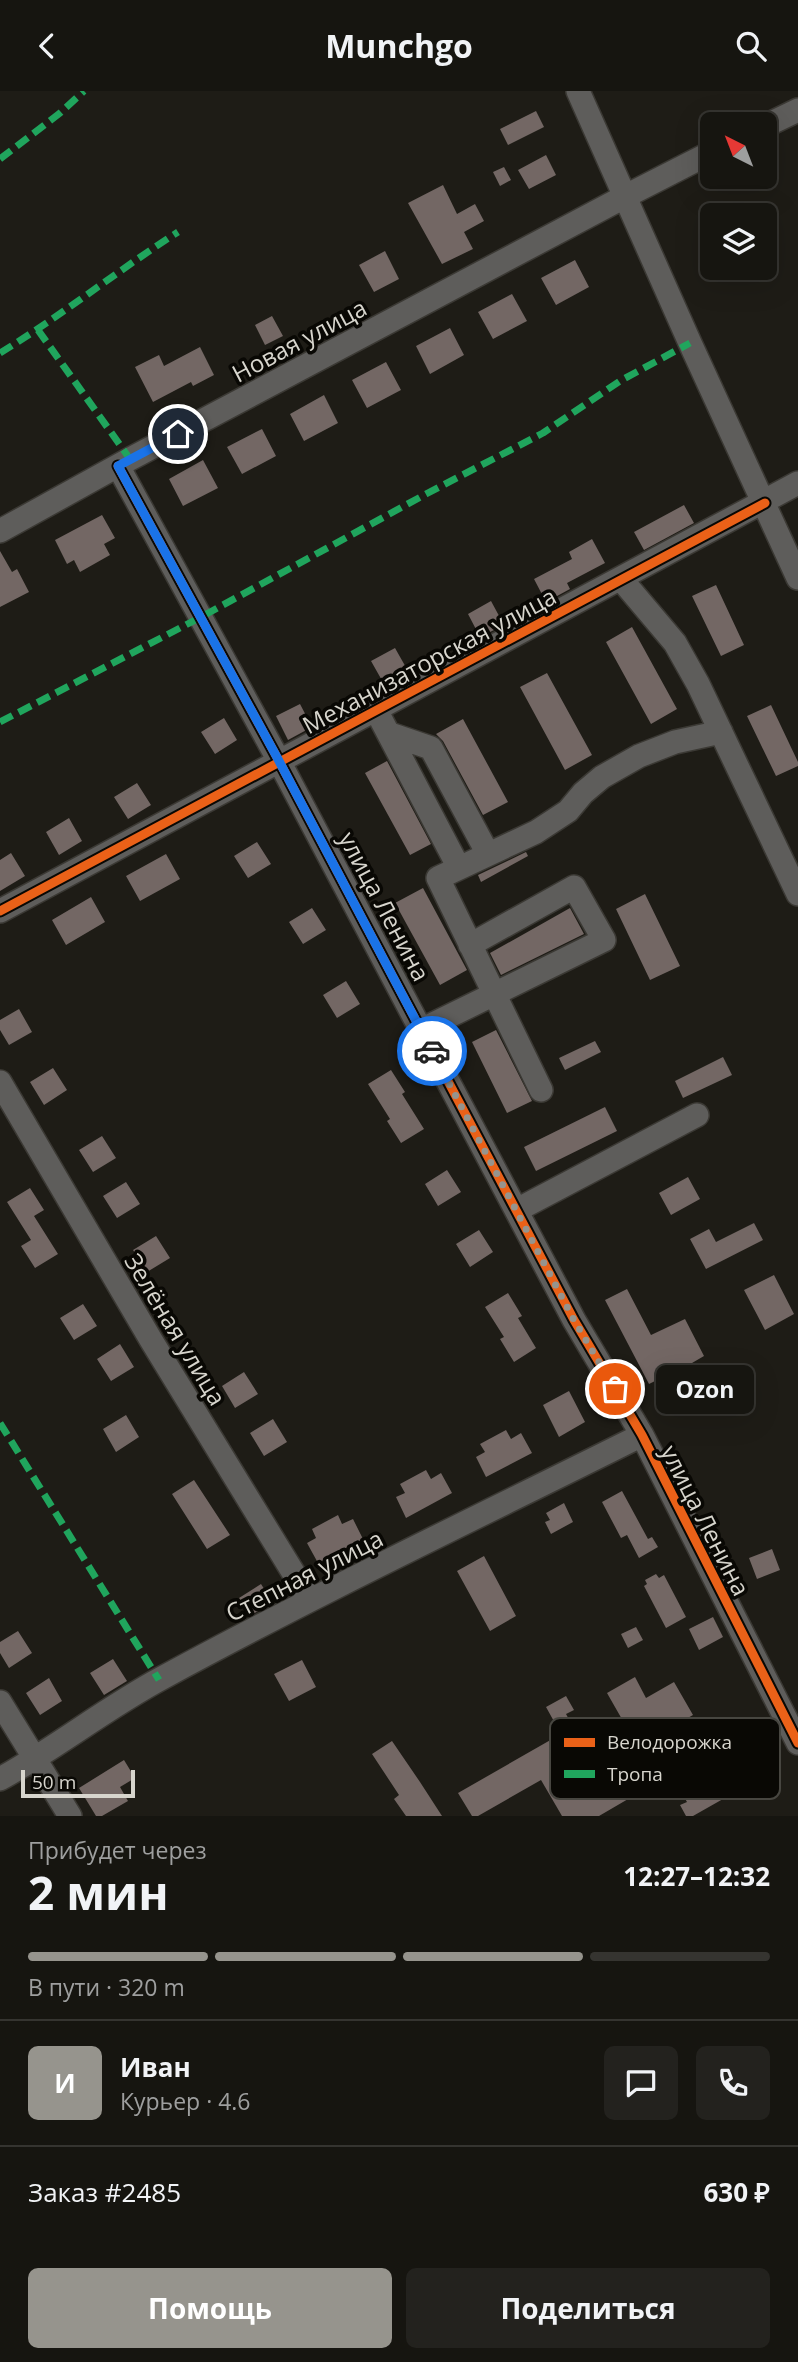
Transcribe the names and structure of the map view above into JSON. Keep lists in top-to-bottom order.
{
  "streets": {
    "street": [
      "Новая улица",
      "Механизаторская улица",
      "улица Ленина",
      "Зелёная улица",
      "Степная улица"
    ]
  },
  "crossings": [
    ["Новая улица", "улица Ленина"],
    ["Механизаторская улица", "улица Ленина"],
    ["улица Ленина", "Степная улица"],
    ["Зелёная улица", "Степная улица"]
  ],
  "places": ["Ozon"],
  "legend": ["Велодорожка", "Тропа"],
  "scale_bar": "50 m",
  "north": "top left",
  "page": {
    "header": "Munchgo",
    "bubble": "Ozon",
    "scale": "50 m",
    "heading": ["2 мин", "Прибудет через", "12:27–12:32"],
    "panel": [
      "Иван",
      "Курьер · 4.6",
      "Заказ #2485",
      "630 ₽"
    ],
    "bar": "В пути · 320 m",
    "round": "И",
    "buttons": ["Помощь", "Поделиться"]
  }
}
